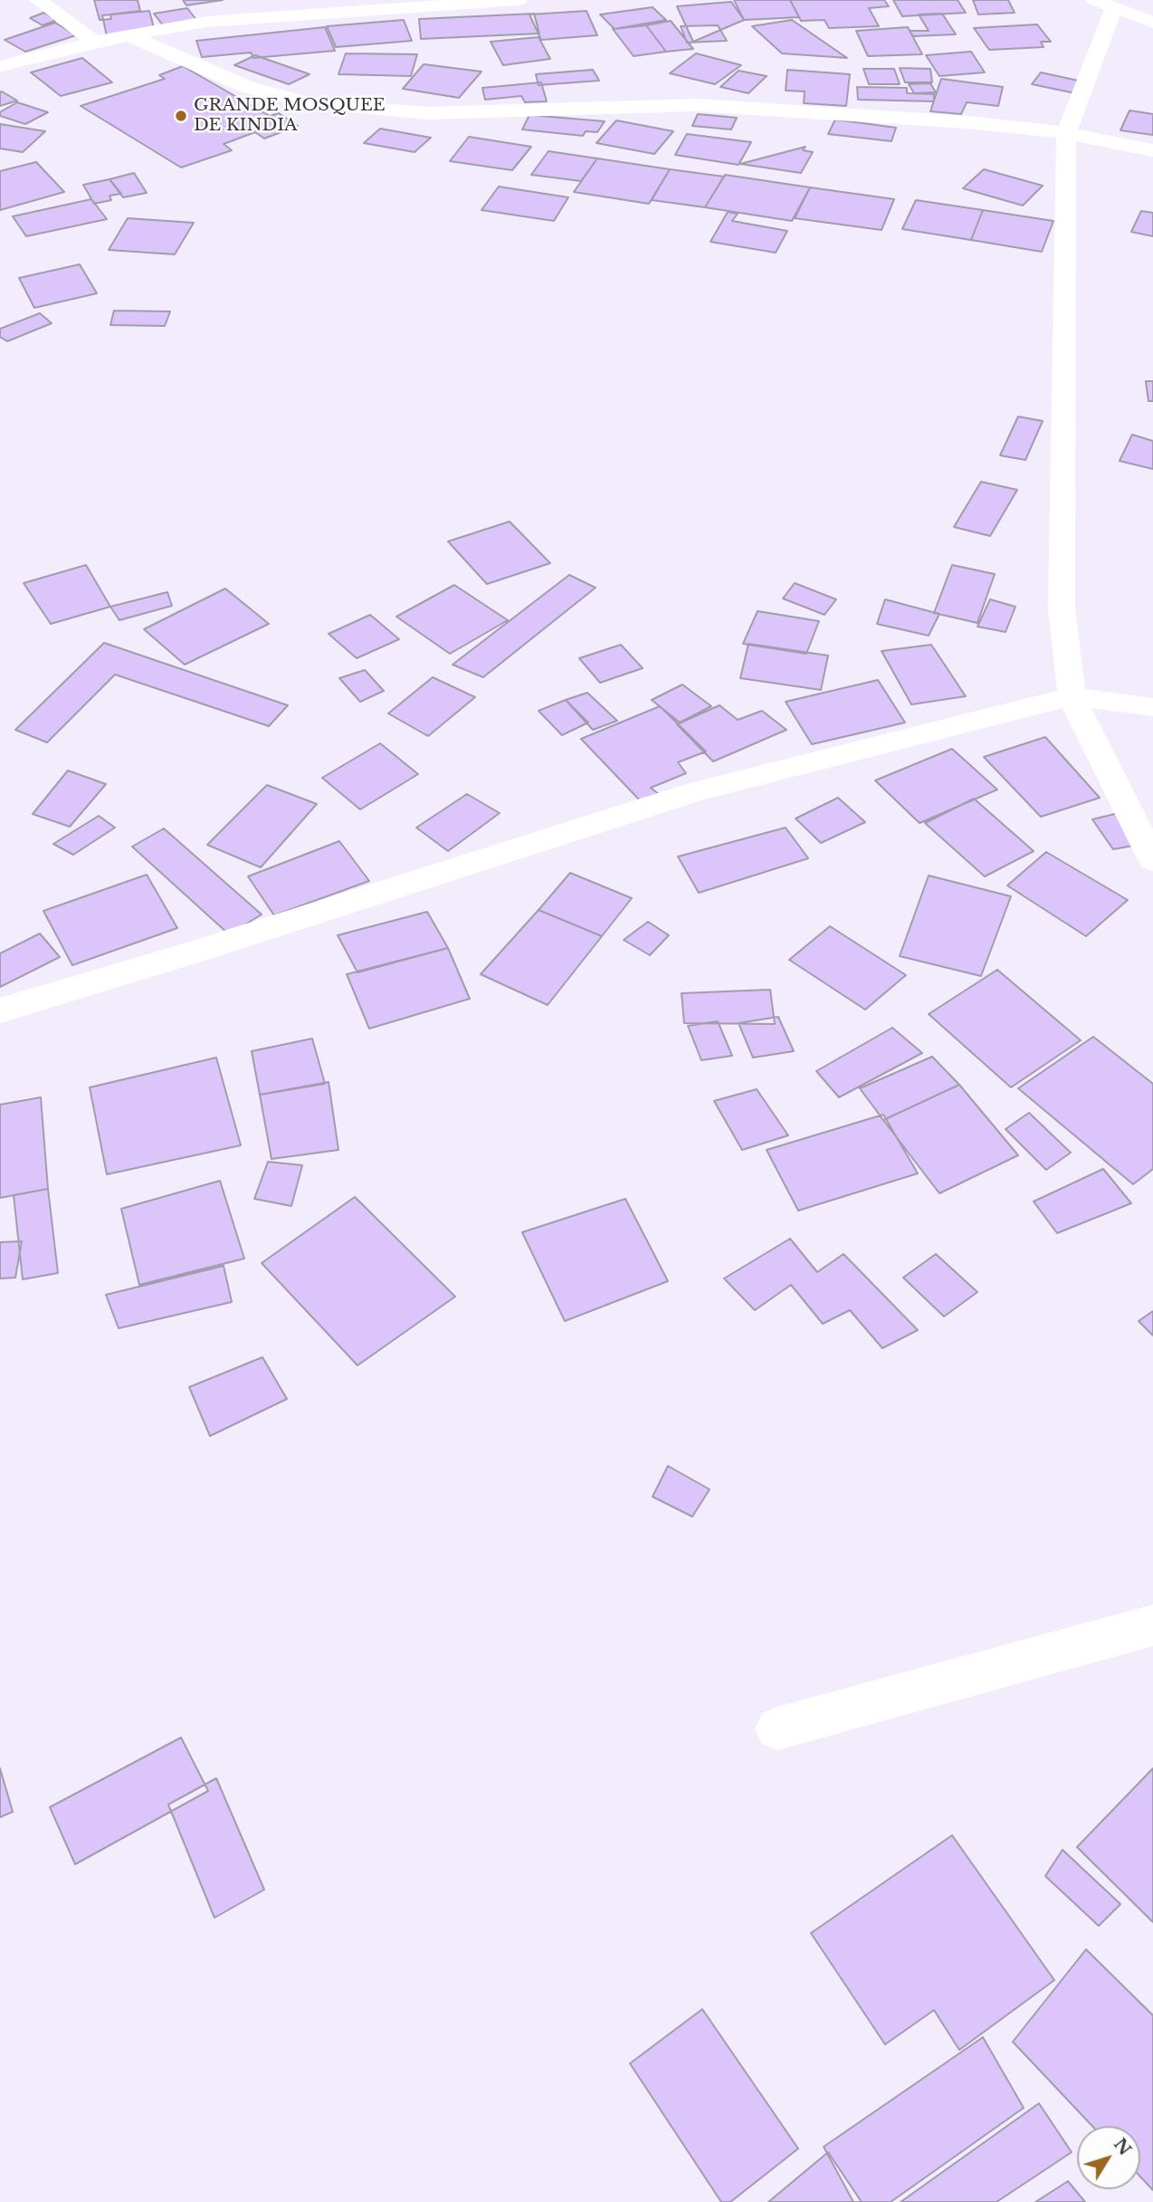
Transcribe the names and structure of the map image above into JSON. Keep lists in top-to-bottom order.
{
  "places": ["GRANDE MOSQUEE DE KINDIA"],
  "north": "top right"
}
